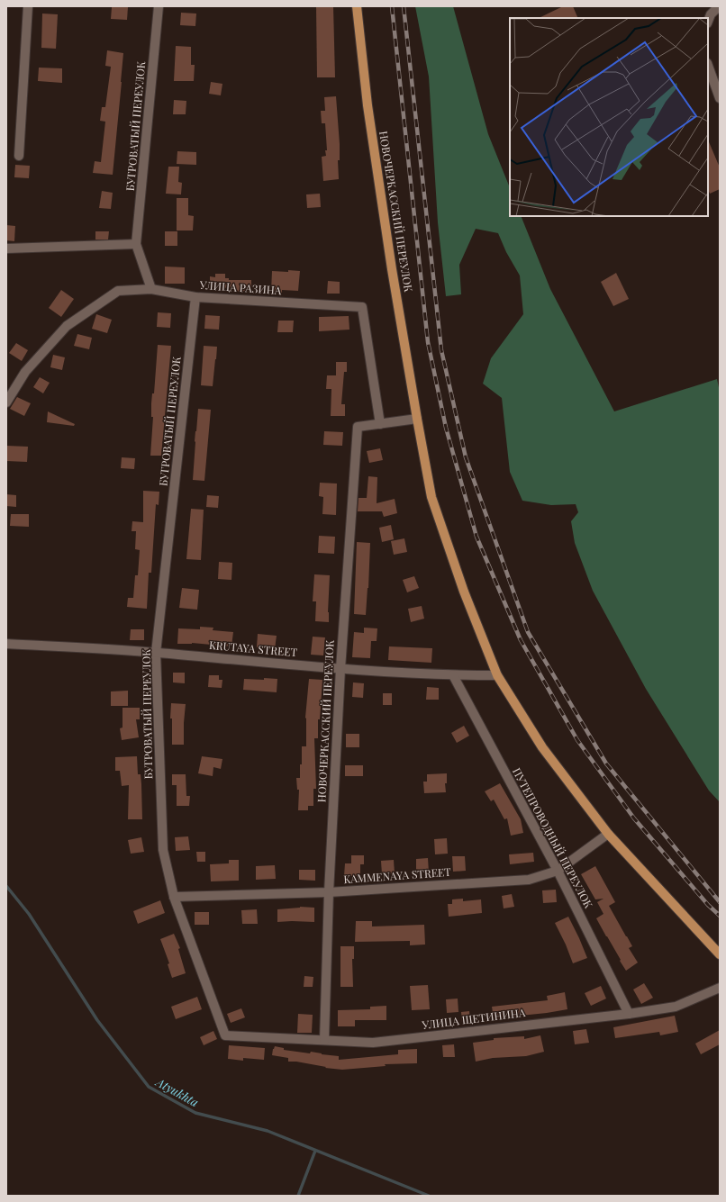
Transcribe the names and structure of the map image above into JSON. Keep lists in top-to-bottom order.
{
  "streets": {
    "main road": ["НОВОЧЕРКАССКИЙ ПЕРЕУЛОК"],
    "street": [
      "БУГРОВАТЫЙ ПЕРЕУЛОК",
      "УЛИЦА РАЗИНА",
      "KRUTAYA STREET",
      "ПУТЕПРОВОДНЫЙ ПЕРЕУЛОК",
      "KAMMENAYA STREET",
      "УЛИЦА ЩЕТИНИНА"
    ]
  },
  "crossings": [
    ["БУГРОВАТЫЙ ПЕРЕУЛОК", "УЛИЦА РАЗИНА"],
    ["БУГРОВАТЫЙ ПЕРЕУЛОК", "KRUTAYA STREET"],
    ["БУГРОВАТЫЙ ПЕРЕУЛОК", "KAMMENAYA STREET"],
    ["БУГРОВАТЫЙ ПЕРЕУЛОК", "УЛИЦА ЩЕТИНИНА"],
    ["НОВОЧЕРКАССКИЙ ПЕРЕУЛОК", "УЛИЦА РАЗИНА"],
    ["НОВОЧЕРКАССКИЙ ПЕРЕУЛОК", "KRUTAYA STREET"],
    ["НОВОЧЕРКАССКИЙ ПЕРЕУЛОК", "KAMMENAYA STREET"],
    ["НОВОЧЕРКАССКИЙ ПЕРЕУЛОК", "УЛИЦА ЩЕТИНИНА"],
    ["KRUTAYA STREET", "ПУТЕПРОВОДНЫЙ ПЕРЕУЛОК"],
    ["ПУТЕПРОВОДНЫЙ ПЕРЕУЛОК", "KAMMENAYA STREET"],
    ["ПУТЕПРОВОДНЫЙ ПЕРЕУЛОК", "УЛИЦА ЩЕТИНИНА"]
  ],
  "water": ["Atyukhta"]
}
